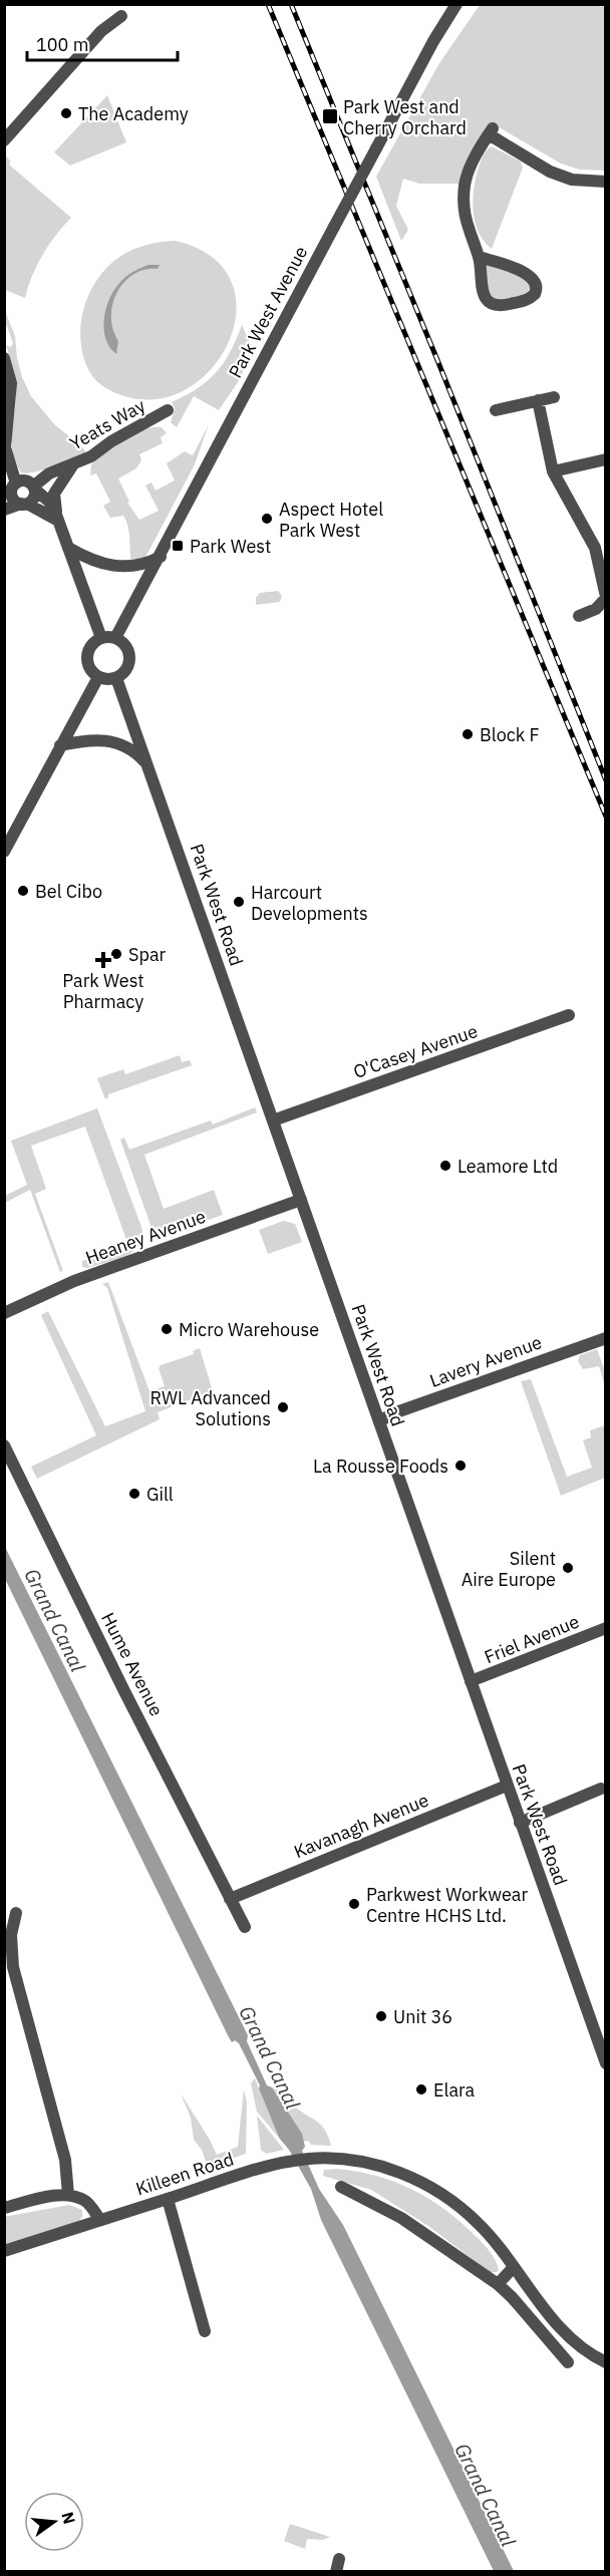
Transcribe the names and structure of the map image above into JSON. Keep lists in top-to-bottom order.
{
  "streets": {
    "street": [
      "Park West Avenue",
      "Yeats Way",
      "Park West Road",
      "O'Casey Avenue",
      "Heaney Avenue",
      "Lavery Avenue",
      "Friel Avenue",
      "Hume Avenue",
      "Kavanagh Avenue",
      "Killeen Road"
    ]
  },
  "crossings": [
    ["Park West Avenue", "Park West Road"],
    ["Park West Road", "O'Casey Avenue"],
    ["Park West Road", "Heaney Avenue"],
    ["Park West Road", "Lavery Avenue"],
    ["Park West Road", "Friel Avenue"],
    ["Park West Road", "Kavanagh Avenue"],
    ["Hume Avenue", "Kavanagh Avenue"]
  ],
  "water": ["Grand Canal"],
  "places": {
    "other": [
      "The Academy",
      "Aspect Hotel Park West",
      "Block F",
      "Bel Cibo",
      "Harcourt Developments",
      "Spar",
      "Leamore Ltd",
      "Micro Warehouse",
      "RWL Advanced Solutions",
      "La Rousse Foods",
      "Gill",
      "Silent Aire Europe",
      "Parkwest Workwear Centre HCHS Ltd.",
      "Unit 36",
      "Elara"
    ],
    "transit": ["Park West and Cherry Orchard", "Park West"],
    "health": ["Park West Pharmacy"]
  },
  "scale_bar": "100 m",
  "north": "right"
}
